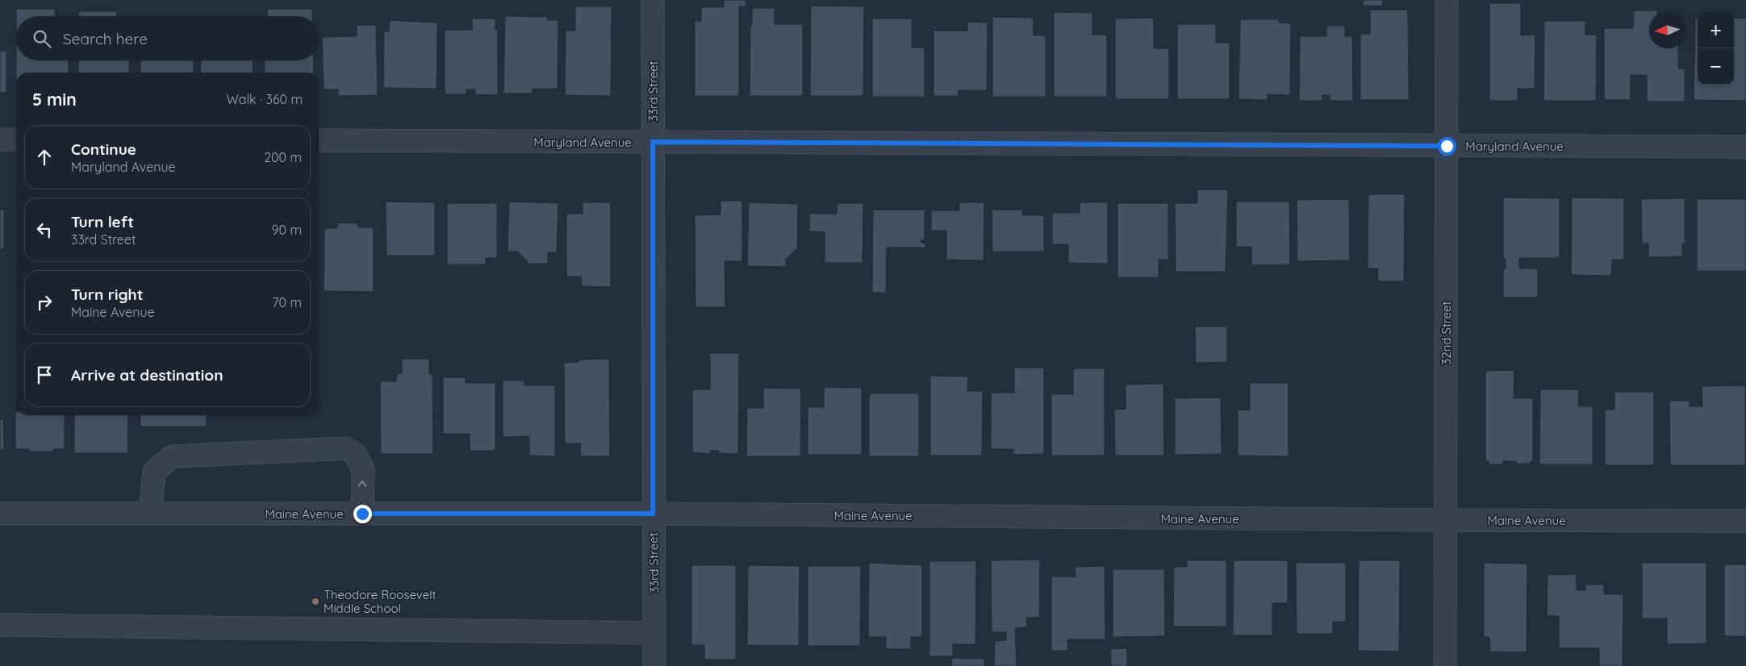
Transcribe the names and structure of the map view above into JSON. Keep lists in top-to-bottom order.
{
  "streets": {
    "street": [
      "33rd Street",
      "Maryland Avenue",
      "32nd Street",
      "Maine Avenue"
    ]
  },
  "crossings": [
    ["33rd Street", "Maryland Avenue"],
    ["33rd Street", "Maine Avenue"],
    ["Maryland Avenue", "32nd Street"],
    ["32nd Street", "Maine Avenue"]
  ],
  "places": ["Theodore Roosevelt Middle School"],
  "north": "left",
  "page": {
    "map_buttons": ["+", "−"],
    "search": "Search here",
    "heading": ["5 min", "Walk · 360 m"],
    "list": [
      ["Continue", "Maryland Avenue", "200 m"],
      ["Turn left", "33rd Street", "90 m"],
      ["Turn right", "Maine Avenue", "70 m"],
      "Arrive at destination"
    ]
  }
}
